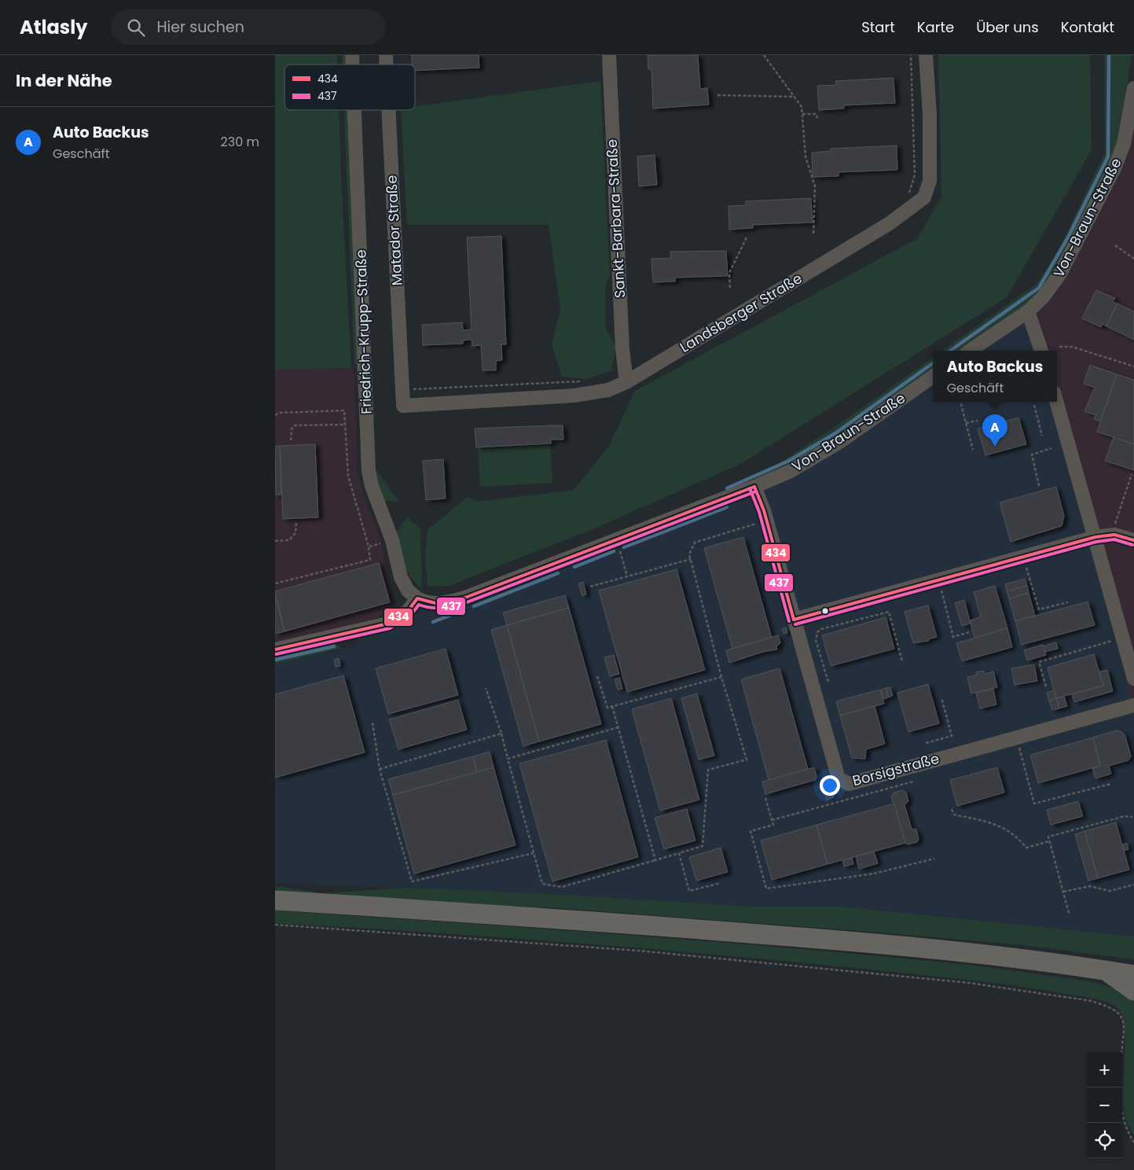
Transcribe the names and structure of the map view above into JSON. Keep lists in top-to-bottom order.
{
  "streets": {
    "street": [
      "Von-Braun-Straße",
      "Sankt-Barbara-Straße",
      "Matador Straße",
      "Landsberger Straße",
      "Friedrich-Krupp-Straße",
      "Borsigstraße"
    ]
  },
  "crossings": [
    ["Von-Braun-Straße", "Friedrich-Krupp-Straße"],
    ["Von-Braun-Straße", "Borsigstraße"],
    ["Sankt-Barbara-Straße", "Landsberger Straße"],
    ["Matador Straße", "Landsberger Straße"]
  ],
  "lines": ["transit line 434", "transit line 437"],
  "legend": ["434", "437"],
  "page": {
    "header": "Atlasly",
    "search": "Hier suchen",
    "nav": [
      "Start",
      "Karte",
      "Über uns",
      "Kontakt"
    ],
    "heading": "In der Nähe",
    "list": [
      {
        "mark": "A",
        "name": "Auto Backus",
        "note": "Geschäft",
        "value": "230 m"
      }
    ],
    "popup": ["Auto Backus", "Geschäft"],
    "pins": "A",
    "map_buttons": ["+", "−"]
  }
}
